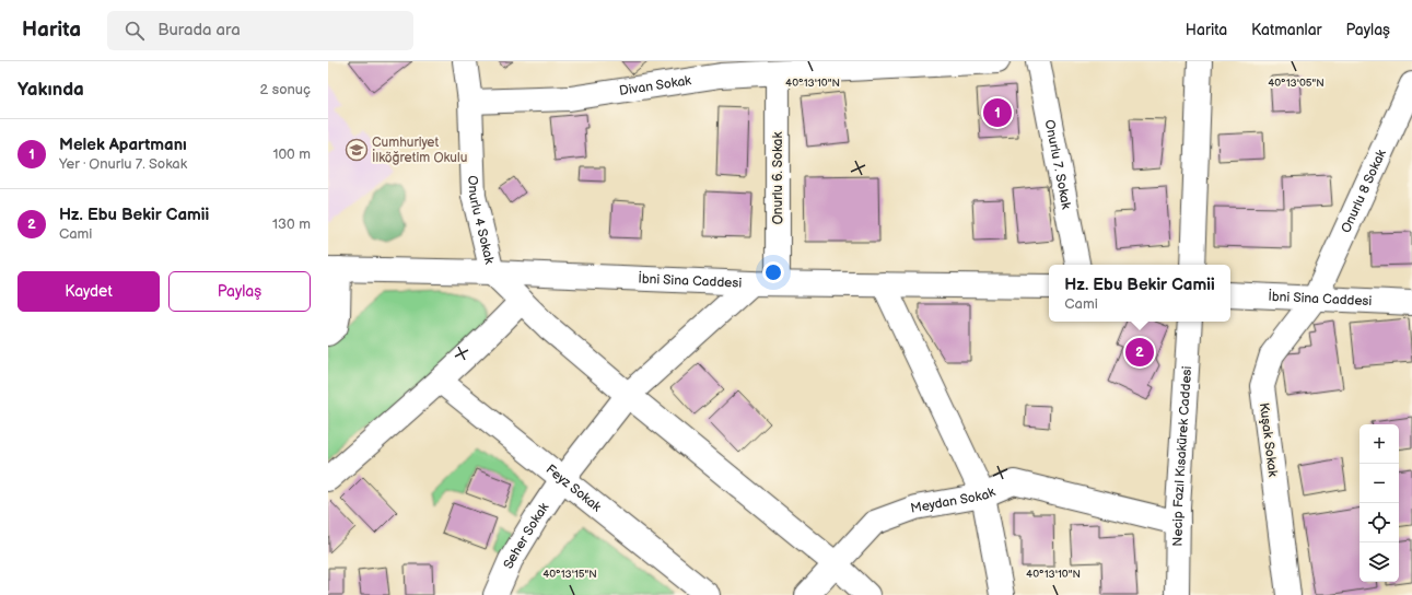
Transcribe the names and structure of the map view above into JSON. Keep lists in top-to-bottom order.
{
  "streets": {
    "street": [
      "Divan Sokak",
      "Onurlu 7. Sokak",
      "Onurlu 6. Sokak",
      "Onurlu 8 Sokak",
      "Onurlu 4 Sokak",
      "İbni Sina Caddesi",
      "Kuşak Sokak",
      "Necip Fazıl Kısakürek Caddesi",
      "Feyz Sokak",
      "Meydan Sokak",
      "Seher Sokak"
    ]
  },
  "crossings": [
    ["Divan Sokak", "Onurlu 6. Sokak"],
    ["Divan Sokak", "Onurlu 4 Sokak"],
    ["Onurlu 6. Sokak", "İbni Sina Caddesi"],
    ["Onurlu 8 Sokak", "İbni Sina Caddesi"],
    ["Onurlu 8 Sokak", "Kuşak Sokak"],
    ["Onurlu 4 Sokak", "İbni Sina Caddesi"],
    ["İbni Sina Caddesi", "Kuşak Sokak"],
    ["İbni Sina Caddesi", "Seher Sokak"],
    ["Necip Fazıl Kısakürek Caddesi", "Meydan Sokak"],
    ["Feyz Sokak", "Seher Sokak"]
  ],
  "places": {
    "school or university": ["Cumhuriyet İlköğretim Okulu"]
  },
  "page": {
    "header": "Harita",
    "search": "Burada ara",
    "nav": ["Harita", "Katmanlar", "Paylaş"],
    "heading": ["Yakında", "2 sonuç"],
    "pins": ["1", "2"],
    "list": [
      {
        "mark": "1",
        "name": "Melek Apartmanı",
        "note": "Yer · Onurlu 7. Sokak",
        "value": "100 m"
      },
      {
        "mark": "2",
        "name": "Hz. Ebu Bekir Camii",
        "note": "Cami",
        "value": "130 m"
      }
    ],
    "buttons": ["Kaydet", "Paylaş"],
    "popup": ["Hz. Ebu Bekir Camii", "Cami"],
    "map_buttons": ["+", "−"]
  },
  "coordinates": ["40°13'10\"N", "40°13'05\"N", "40°13'15\"N"]
}
